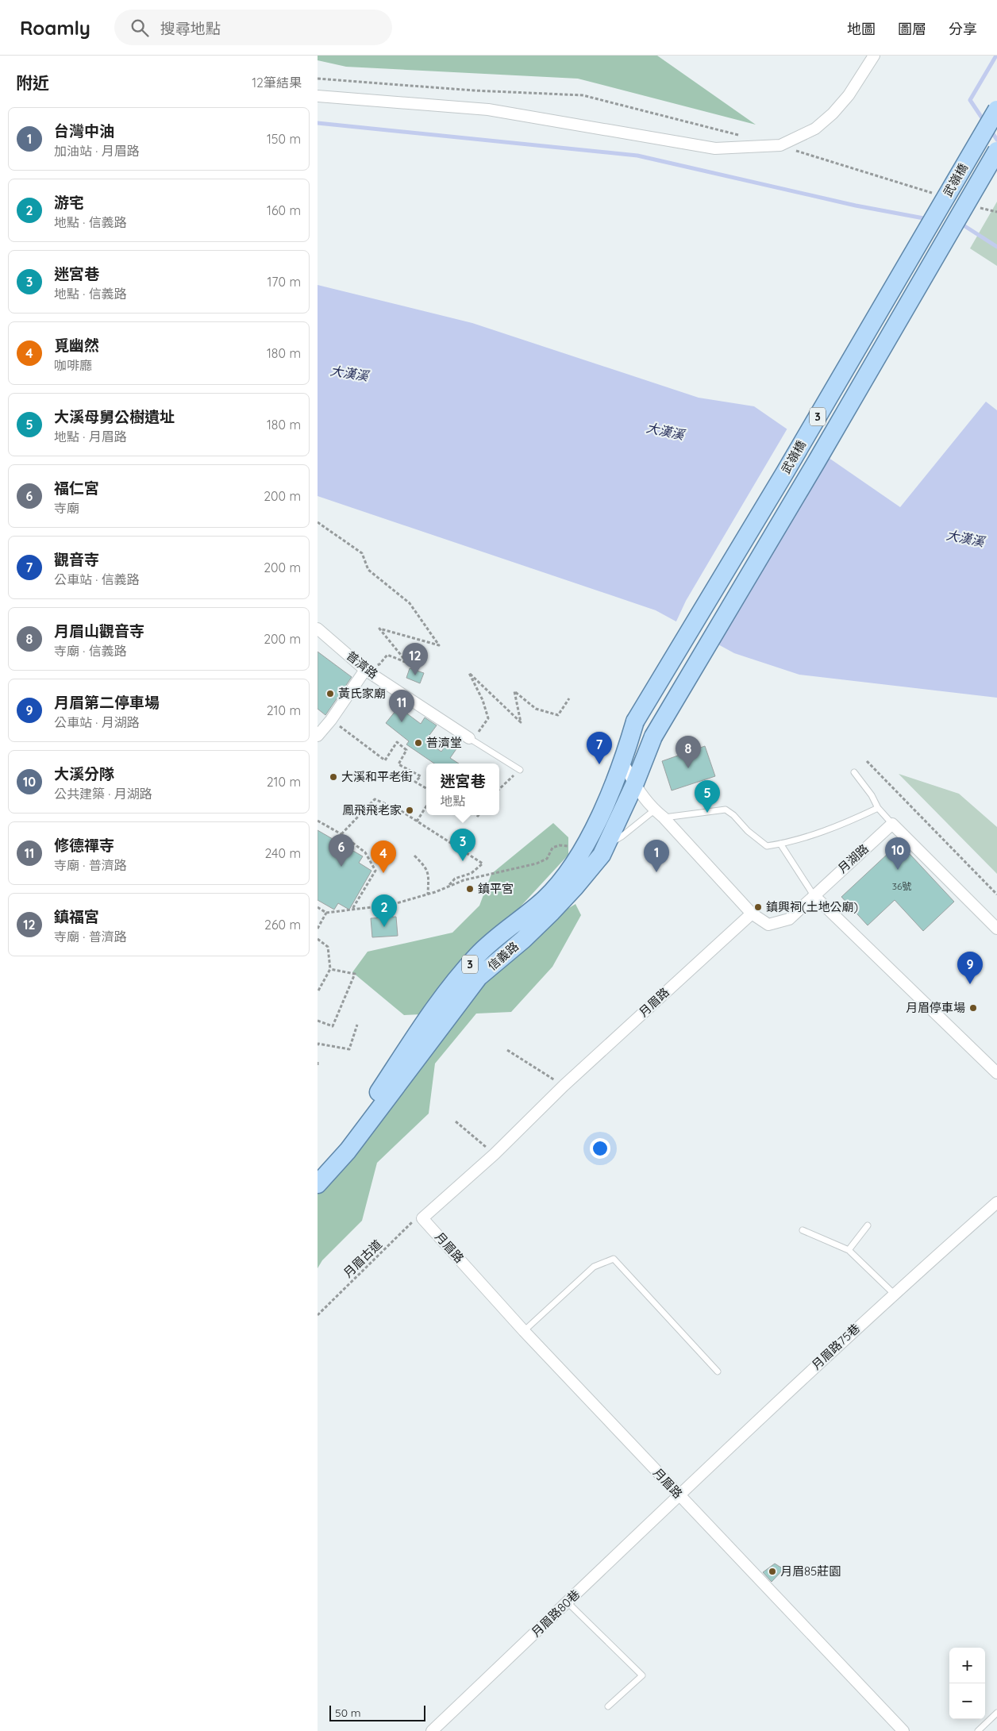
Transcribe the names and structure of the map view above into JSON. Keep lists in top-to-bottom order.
{
  "streets": {
    "main road": ["武嶺橋", "3", "信義路"],
    "street": [
      "普濟路",
      "月湖路",
      "月眉路",
      "月眉路75巷",
      "月眉路80巷"
    ],
    "path": ["月眉古道"]
  },
  "crossings": [
    ["武嶺橋", "信義路"],
    ["月湖路", "月眉路"],
    ["月眉路", "月眉古道"],
    ["月眉路", "月眉路75巷"],
    ["月眉路", "月眉路80巷"],
    ["月眉路75巷", "月眉路80巷"]
  ],
  "water": ["大漢溪"],
  "places": [
    "黃氏家廟",
    "普濟堂",
    "大溪和平老街",
    "鳳飛飛老家",
    "鎮平宮",
    "鎮興祠(土地公廟)",
    "月眉停車場",
    "月眉85莊園"
  ],
  "house_numbers": ["36號"],
  "scale_bar": "50 m",
  "page": {
    "header": "Roamly",
    "search": "搜尋地點",
    "nav": ["地圖", "圖層", "分享"],
    "heading": ["附近", "12筆結果"],
    "list": [
      {
        "mark": "1",
        "name": "台灣中油",
        "note": "加油站 · 月眉路",
        "value": "150 m"
      },
      {
        "mark": "2",
        "name": "游宅",
        "note": "地點 · 信義路",
        "value": "160 m"
      },
      {
        "mark": "3",
        "name": "迷宮巷",
        "note": "地點 · 信義路",
        "value": "170 m"
      },
      {
        "mark": "4",
        "name": "覓幽然",
        "note": "咖啡廳",
        "value": "180 m"
      },
      {
        "mark": "5",
        "name": "大溪母舅公樹遺址",
        "note": "地點 · 月眉路",
        "value": "180 m"
      },
      {
        "mark": "6",
        "name": "福仁宮",
        "note": "寺廟",
        "value": "200 m"
      },
      {
        "mark": "7",
        "name": "觀音寺",
        "note": "公車站 · 信義路",
        "value": "200 m"
      },
      {
        "mark": "8",
        "name": "月眉山觀音寺",
        "note": "寺廟 · 信義路",
        "value": "200 m"
      },
      {
        "mark": "9",
        "name": "月眉第二停車場",
        "note": "公車站 · 月湖路",
        "value": "210 m"
      },
      {
        "mark": "10",
        "name": "大溪分隊",
        "note": "公共建築 · 月湖路",
        "value": "210 m"
      },
      {
        "mark": "11",
        "name": "修德禪寺",
        "note": "寺廟 · 普濟路",
        "value": "240 m"
      },
      {
        "mark": "12",
        "name": "鎮福宮",
        "note": "寺廟 · 普濟路",
        "value": "260 m"
      }
    ],
    "pins": [
      "12",
      "11",
      "7",
      "8",
      "5",
      "3",
      "6",
      "10",
      "1",
      "4",
      "2",
      "9"
    ],
    "popup": ["迷宮巷", "地點"],
    "map_buttons": ["+", "−"],
    "scale": "50 m"
  }
}
